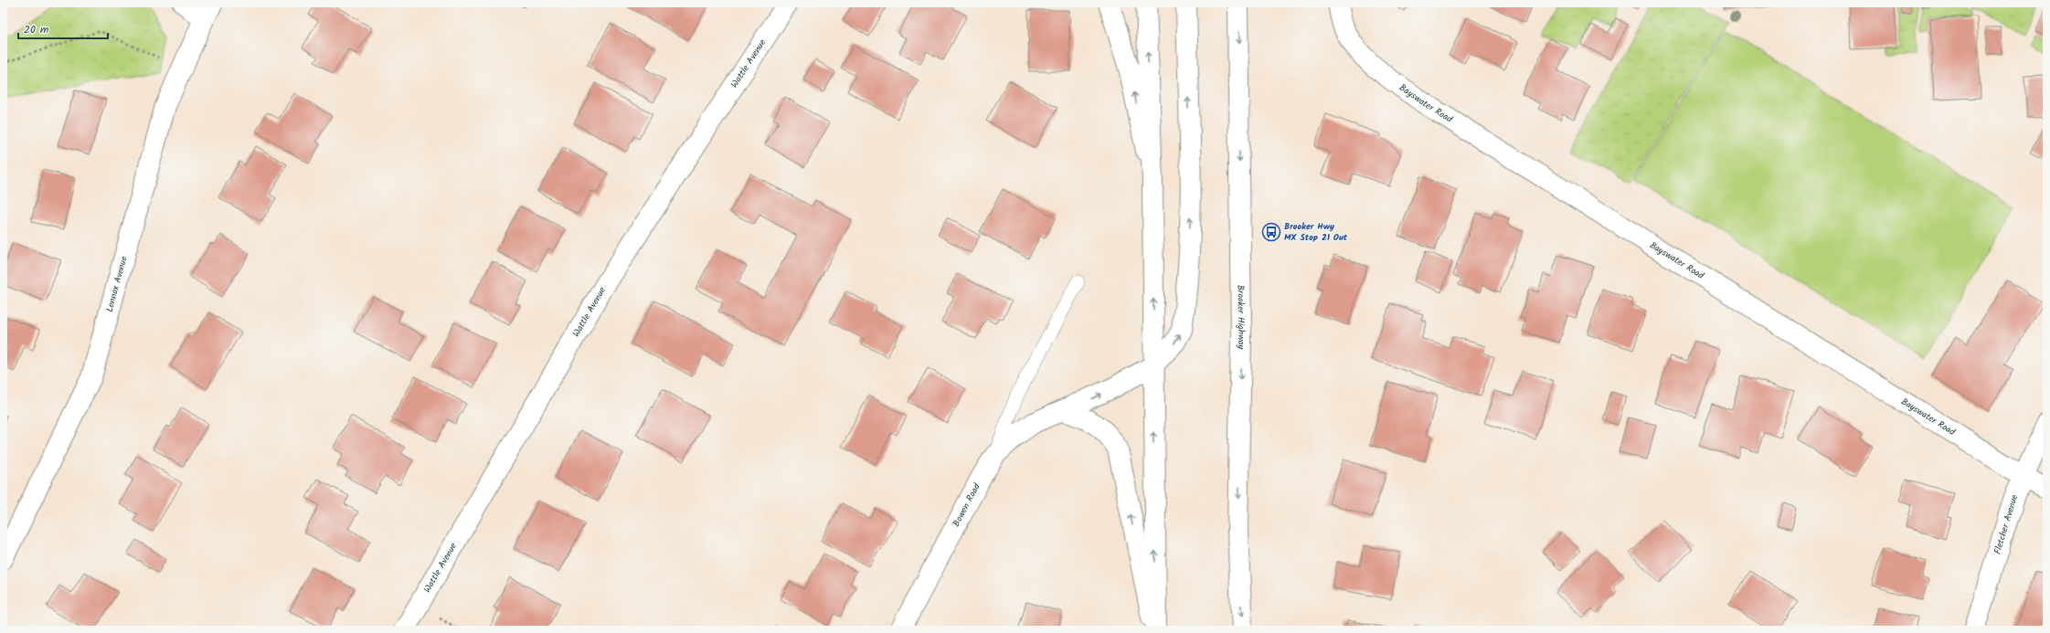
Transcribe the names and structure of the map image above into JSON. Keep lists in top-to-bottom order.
{
  "streets": {
    "main road": [
      "Wattle Avenue",
      "Bayswater Road",
      "Lennox Avenue",
      "Brooker Highway",
      "Bowen Road",
      "Fletcher Avenue"
    ]
  },
  "crossings": [
    ["Bayswater Road", "Fletcher Avenue"]
  ],
  "places": {
    "bus stop": ["Brooker Hwy MX Stop 21 Out"]
  },
  "scale_bar": "20 m"
}
